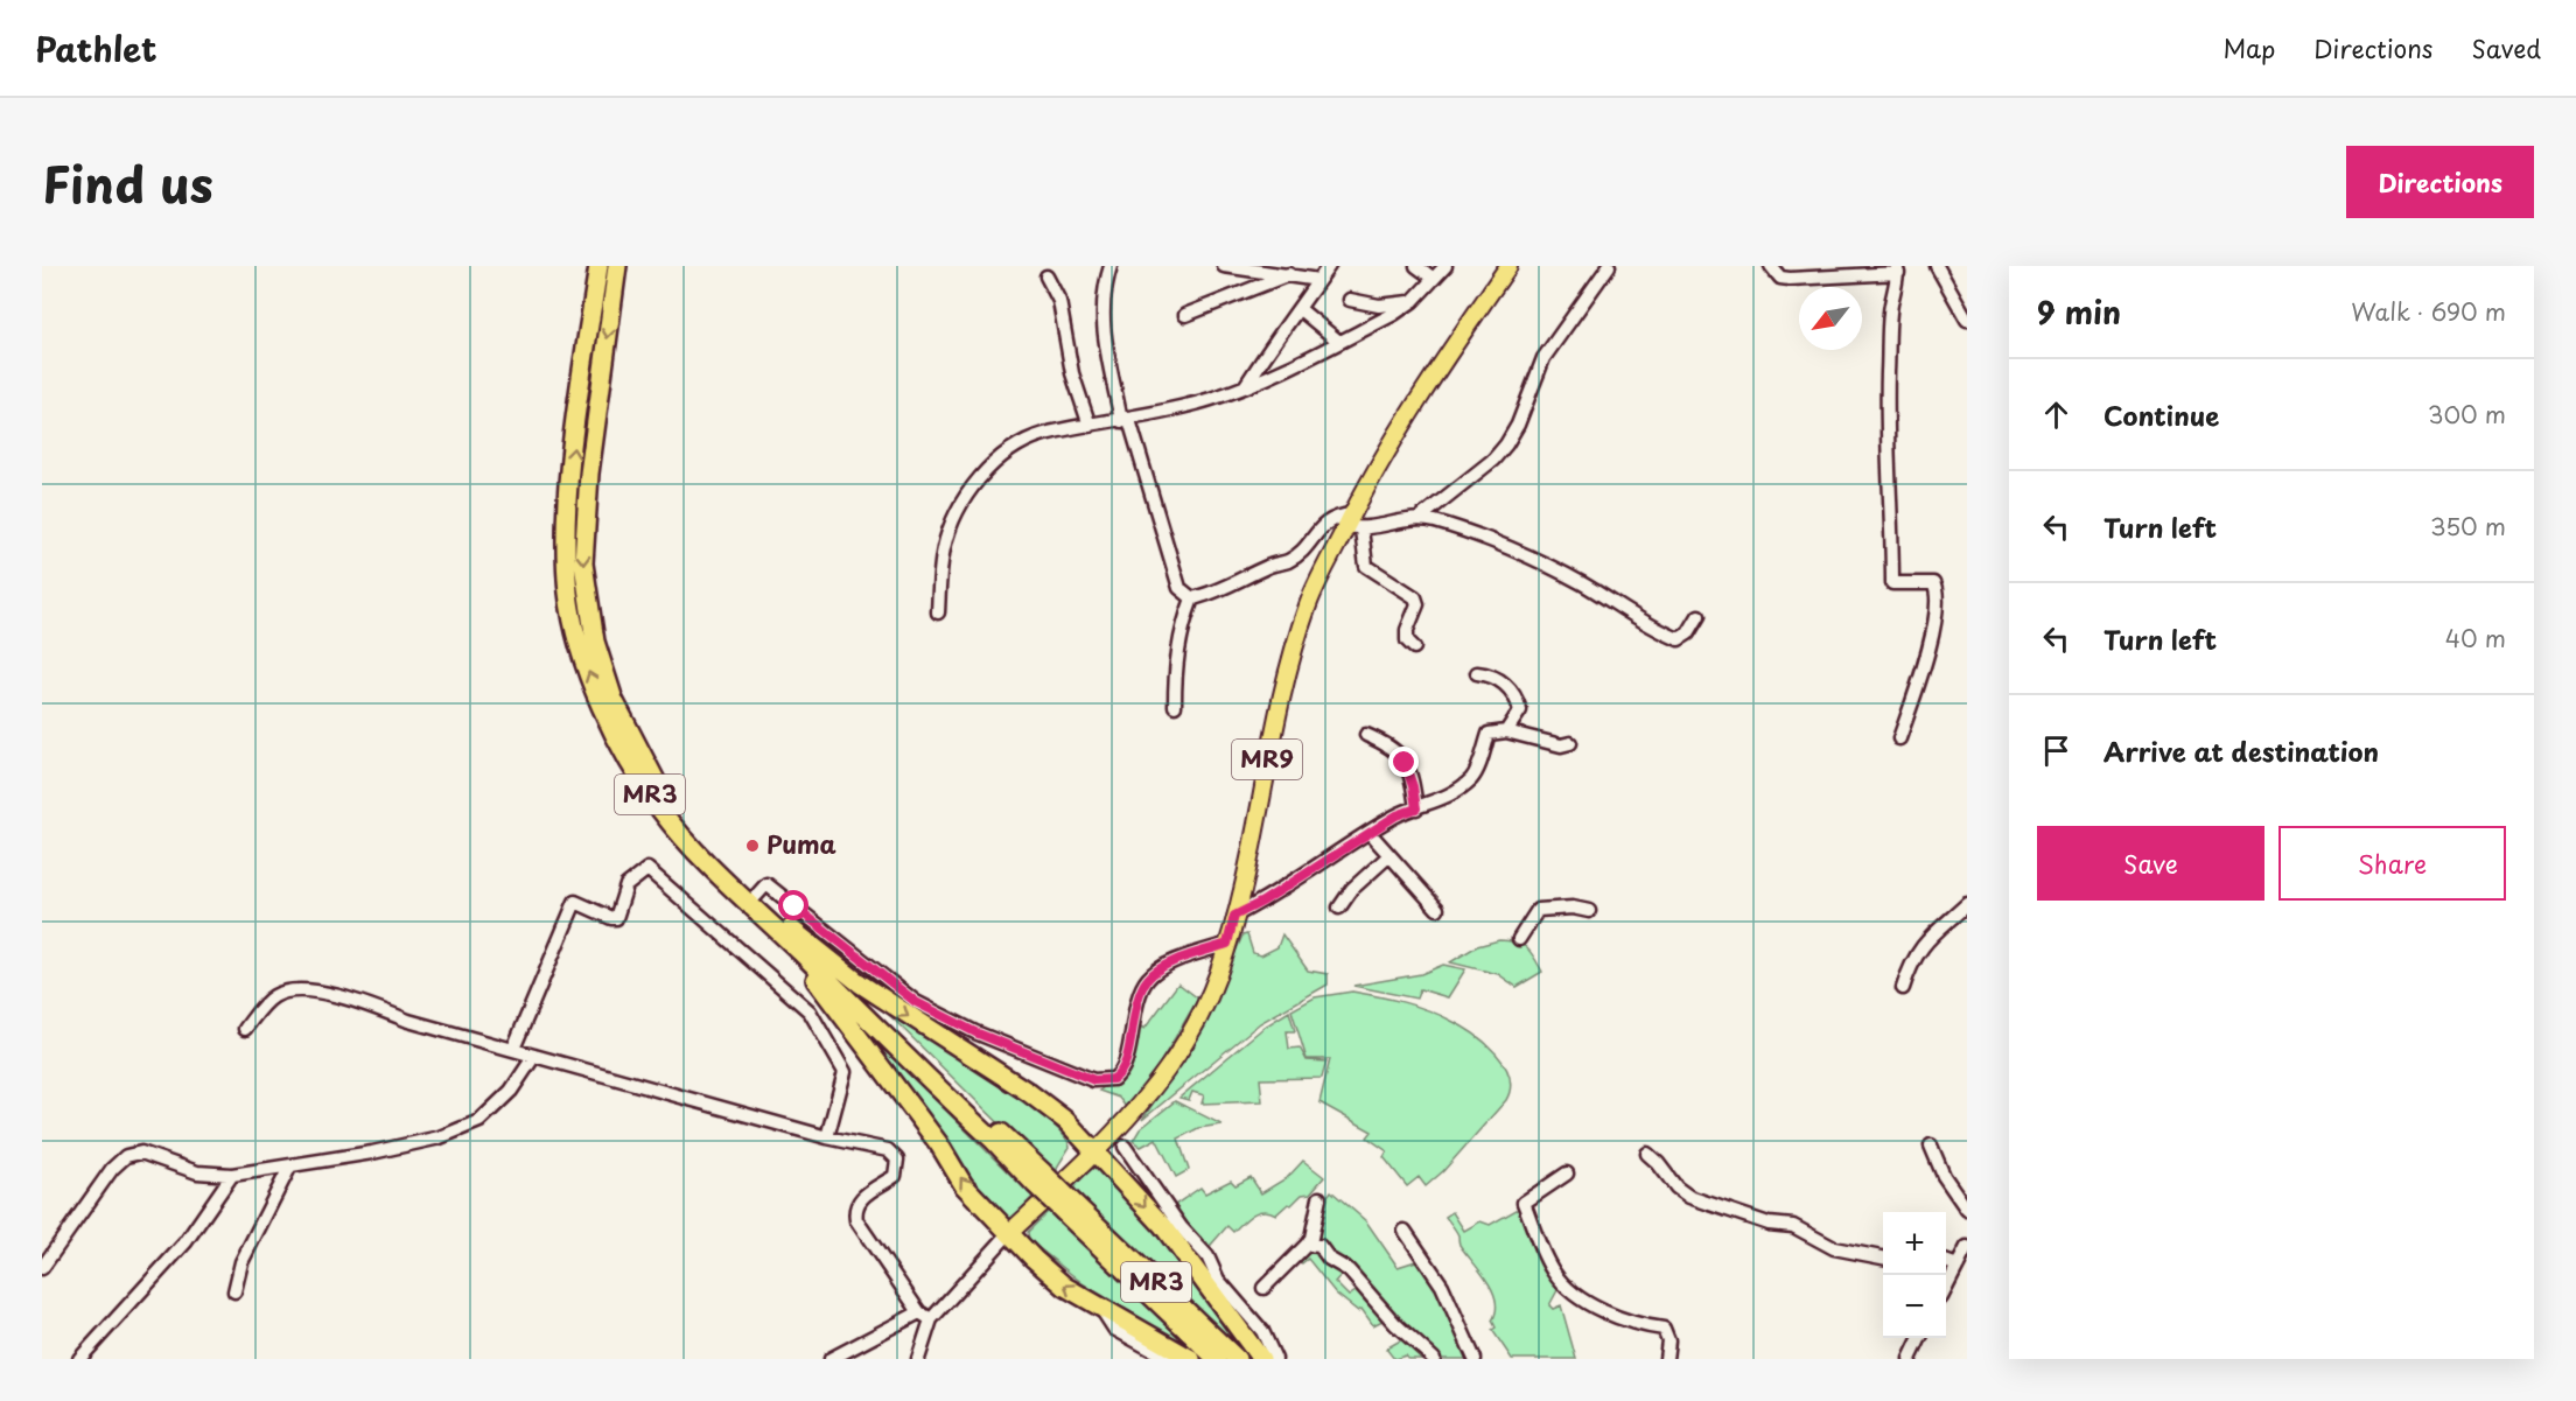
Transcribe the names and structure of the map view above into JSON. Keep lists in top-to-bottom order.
{
  "streets": {
    "highway": ["MR3"],
    "main road": ["MR9"]
  },
  "places": ["Puma"],
  "north": "bottom left",
  "page": {
    "header": "Pathlet",
    "nav": ["Map", "Directions", "Saved"],
    "title": "Find us",
    "buttons": [
      "Directions",
      ["Save", "Share"]
    ],
    "heading": ["9 min", "Walk · 690 m"],
    "list": [
      ["Continue", "300 m"],
      ["Turn left", "350 m"],
      ["Turn left", "40 m"],
      "Arrive at destination"
    ],
    "map_buttons": ["+", "−"]
  }
}
